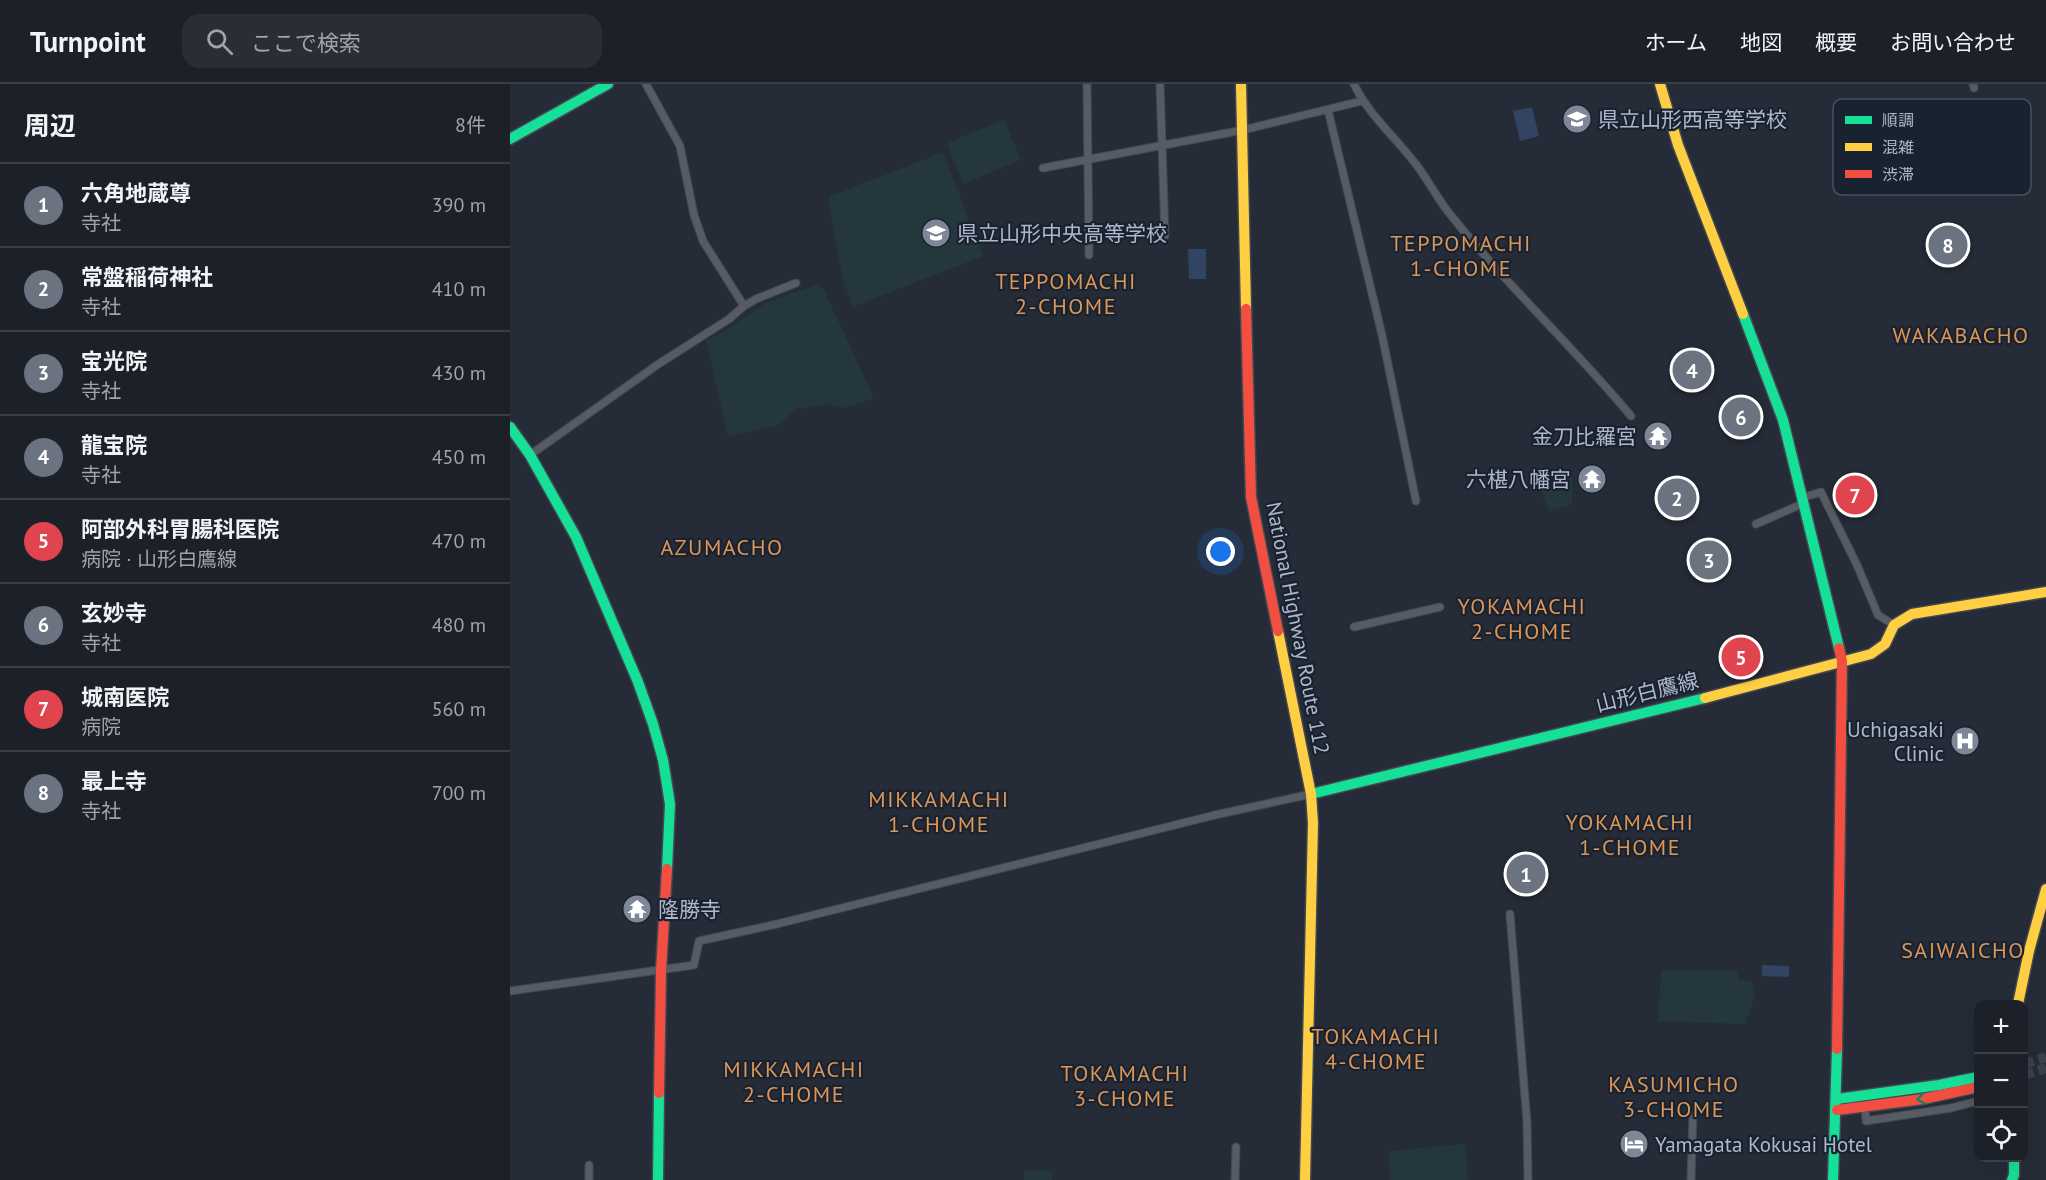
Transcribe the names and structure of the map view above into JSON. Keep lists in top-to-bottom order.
{
  "streets": {
    "main road": ["National Highway Route 112", "山形白鷹線"]
  },
  "crossings": [
    ["National Highway Route 112", "山形白鷹線"]
  ],
  "districts": [
    "TEPPOMACHI 1-CHOME",
    "TEPPOMACHI 2-CHOME",
    "WAKABACHO",
    "AZUMACHO",
    "YOKAMACHI 2-CHOME",
    "MIKKAMACHI 1-CHOME",
    "YOKAMACHI 1-CHOME",
    "SAIWAICHO",
    "TOKAMACHI 4-CHOME",
    "MIKKAMACHI 2-CHOME",
    "TOKAMACHI 3-CHOME",
    "KASUMICHO 3-CHOME"
  ],
  "places": {
    "school or university": ["県立山形西高等学校", "県立山形中央高等学校"],
    "temple": ["金刀比羅宮", "六椹八幡宮", "隆勝寺"],
    "hospital": ["Uchigasaki Clinic"],
    "hotel": ["Yamagata Kokusai Hotel"]
  },
  "legend": ["順調", "混雑", "渋滞"],
  "page": {
    "header": "Turnpoint",
    "search": "ここで検索",
    "nav": [
      "ホーム",
      "地図",
      "概要",
      "お問い合わせ"
    ],
    "heading": ["周辺", "8件"],
    "list": [
      {
        "mark": "1",
        "name": "六角地蔵尊",
        "note": "寺社",
        "value": "390 m"
      },
      {
        "mark": "2",
        "name": "常盤稲荷神社",
        "note": "寺社",
        "value": "410 m"
      },
      {
        "mark": "3",
        "name": "宝光院",
        "note": "寺社",
        "value": "430 m"
      },
      {
        "mark": "4",
        "name": "龍宝院",
        "note": "寺社",
        "value": "450 m"
      },
      {
        "mark": "5",
        "name": "阿部外科胃腸科医院",
        "note": "病院 · 山形白鷹線",
        "value": "470 m"
      },
      {
        "mark": "6",
        "name": "玄妙寺",
        "note": "寺社",
        "value": "480 m"
      },
      {
        "mark": "7",
        "name": "城南医院",
        "note": "病院",
        "value": "560 m"
      },
      {
        "mark": "8",
        "name": "最上寺",
        "note": "寺社",
        "value": "700 m"
      }
    ],
    "pins": [
      "8",
      "4",
      "6",
      "7",
      "2",
      "3",
      "5",
      "1"
    ],
    "map_buttons": ["+", "−"]
  }
}
